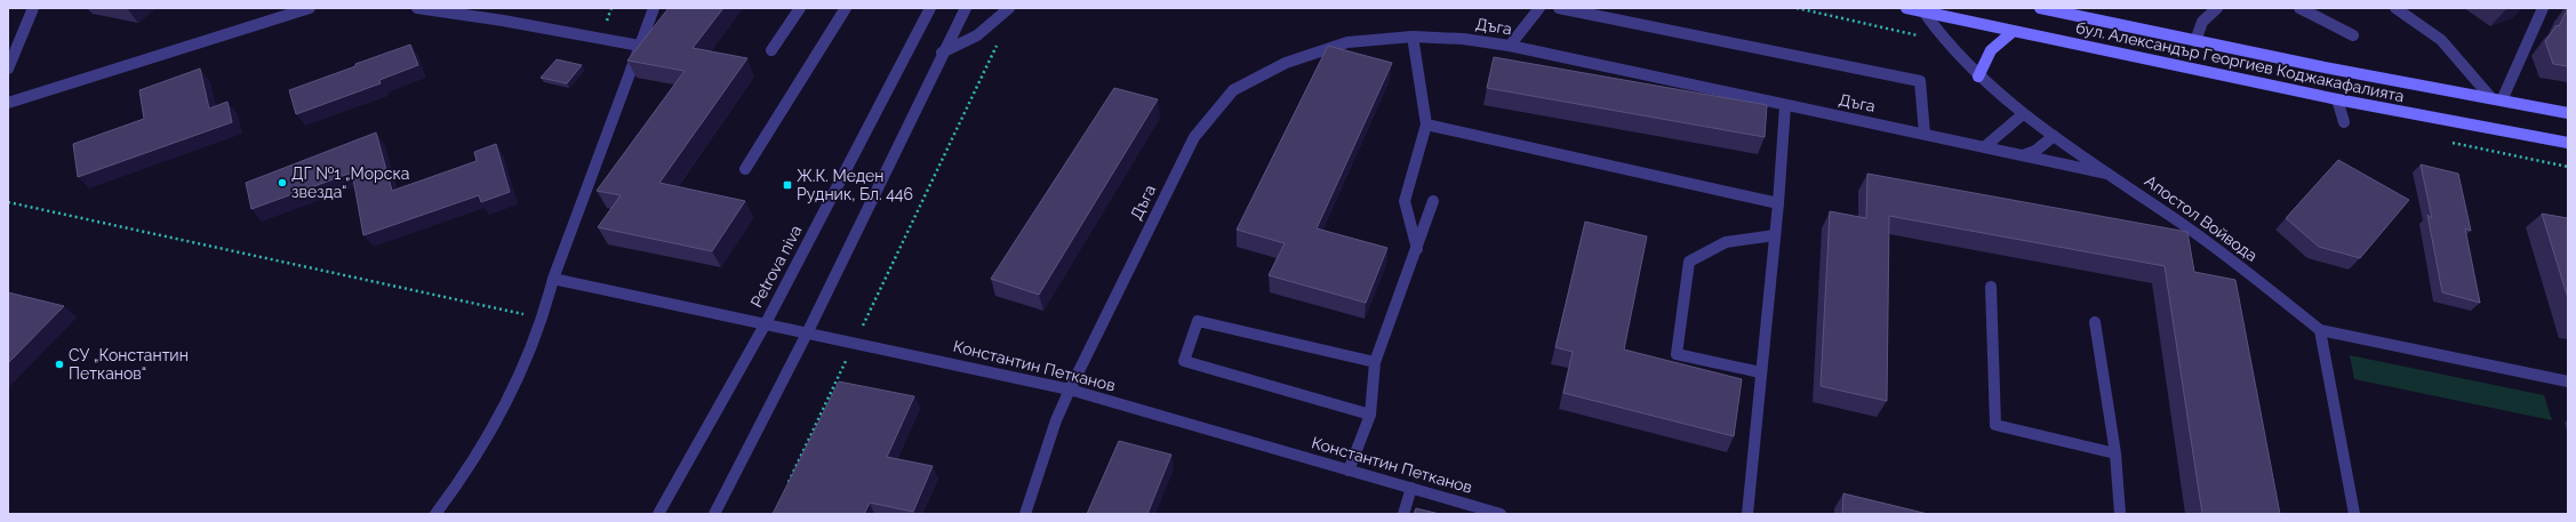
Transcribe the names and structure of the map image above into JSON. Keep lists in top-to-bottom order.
{
  "streets": {
    "main road": ["бул. Александър Георгиев Коджакафалията"],
    "street": [
      "Дъга",
      "Апостол Войвода",
      "Petrova niva",
      "Константин Петканов"
    ]
  },
  "crossings": [
    ["Дъга", "Апостол Войвода"],
    ["Дъга", "Константин Петканов"],
    ["бул. Александър Георгиев Коджакафалията", "Апостол Войвода"],
    ["Petrova niva", "Константин Петканов"]
  ],
  "places": {
    "other": ["ДГ №1 „Морска звезда“", "СУ „Константин Петканов“"],
    "transit": ["Ж.К. Меден Рудник, Бл. 446"]
  }
}
